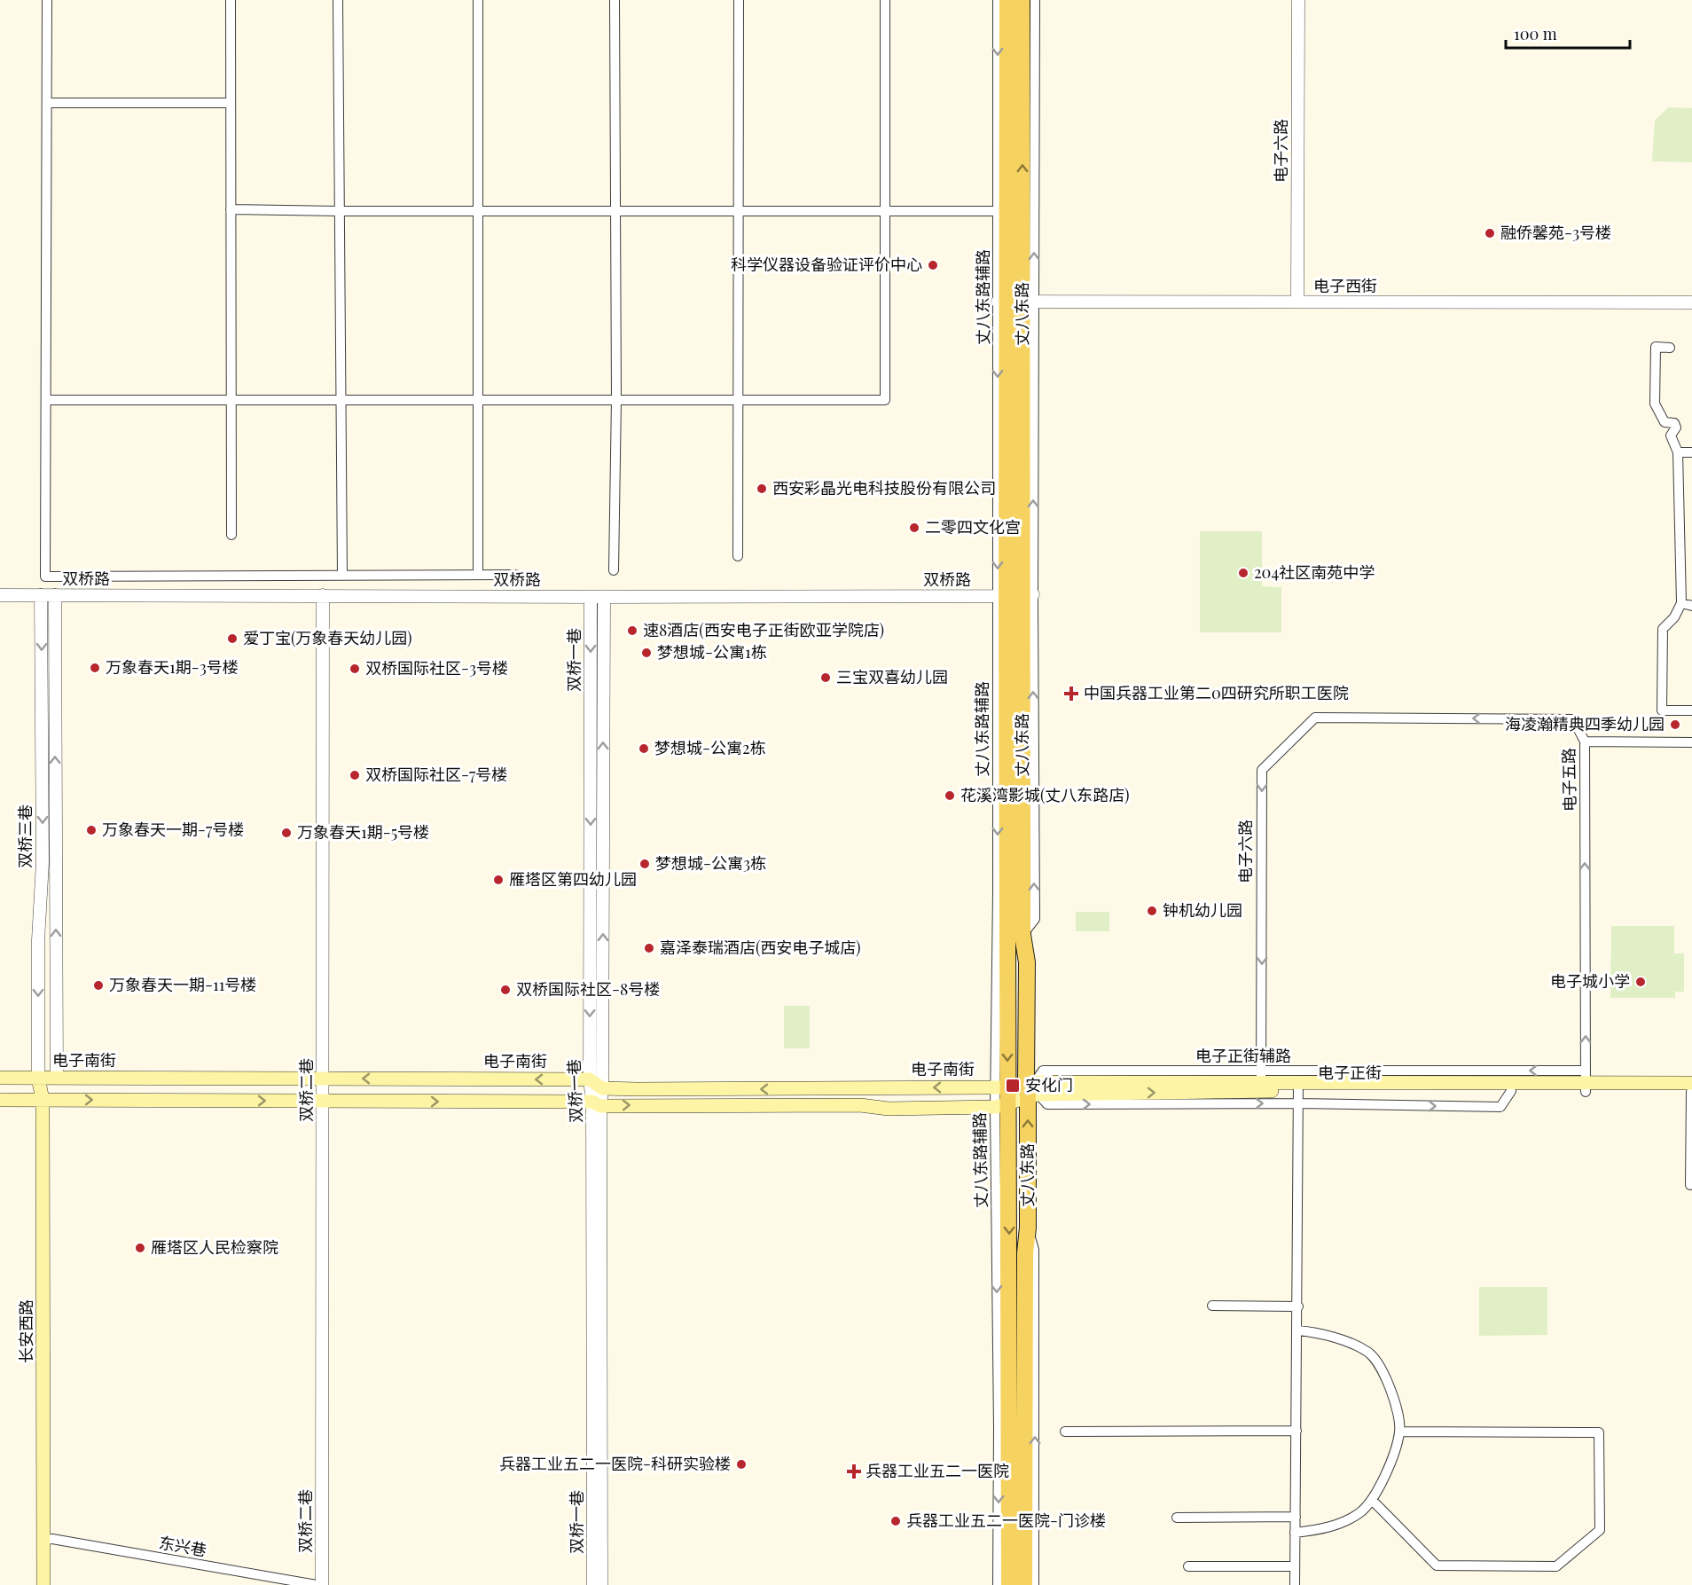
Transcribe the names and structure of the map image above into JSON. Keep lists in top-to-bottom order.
{
  "streets": {
    "main road": [
      "丈八东路",
      "电子南街",
      "电子正街",
      "长安西路"
    ],
    "street": [
      "电子六路",
      "电子西街",
      "丈八东路辅路",
      "双桥路",
      "双桥一巷",
      "电子五路",
      "双桥三巷",
      "电子正街辅路",
      "双桥二巷",
      "东兴巷"
    ]
  },
  "crossings": [
    ["电子六路", "电子西街"],
    ["电子六路", "电子五路"],
    ["电子六路", "电子正街辅路"],
    ["电子六路", "电子正街"],
    ["电子西街", "丈八东路辅路"],
    ["电子西街", "丈八东路"],
    ["丈八东路辅路", "丈八东路"],
    ["丈八东路辅路", "双桥路"],
    ["丈八东路", "双桥路"],
    ["丈八东路", "电子南街"],
    ["丈八东路", "电子正街"],
    ["双桥路", "双桥一巷"],
    ["双桥路", "双桥三巷"],
    ["双桥路", "双桥二巷"],
    ["双桥一巷", "电子南街"],
    ["电子五路", "电子正街辅路"],
    ["电子五路", "电子正街"],
    ["双桥三巷", "电子南街"],
    ["双桥三巷", "长安西路"],
    ["电子正街辅路", "电子正街"],
    ["电子南街", "电子正街"],
    ["电子南街", "双桥二巷"],
    ["电子南街", "长安西路"],
    ["长安西路", "东兴巷"]
  ],
  "one_way": ["电子六路", "电子正街辅路"],
  "places": {
    "other": [
      "融侨馨苑-3号楼",
      "科学仪器设备验证评价中心",
      "西安彩晶光电科技股份有限公司",
      "二零四文化宫",
      "204社区南苑中学",
      "速8酒店(西安电子正街欧亚学院店)",
      "爱丁宝(万象春天幼儿园)",
      "梦想城-公寓1栋",
      "万象春天1期-3号楼",
      "双桥国际社区-3号楼",
      "三宝双喜幼儿园",
      "海凌瀚精典四季幼儿园",
      "梦想城-公寓2栋",
      "双桥国际社区-7号楼",
      "花溪湾影城(丈八东路店)",
      "万象春天一期-7号楼",
      "万象春天1期-5号楼",
      "梦想城-公寓3栋",
      "雁塔区第四幼儿园",
      "钟机幼儿园",
      "嘉泽泰瑞酒店(西安电子城店)",
      "电子城小学",
      "万象春天一期-11号楼",
      "双桥国际社区-8号楼",
      "雁塔区人民检察院",
      "兵器工业五二一医院-科研实验楼",
      "兵器工业五二一医院-门诊楼"
    ],
    "health": ["中国兵器工业第二0四研究所职工医院", "兵器工业五二一医院"],
    "transit": ["安化门"]
  },
  "scale_bar": "100 m"
}
